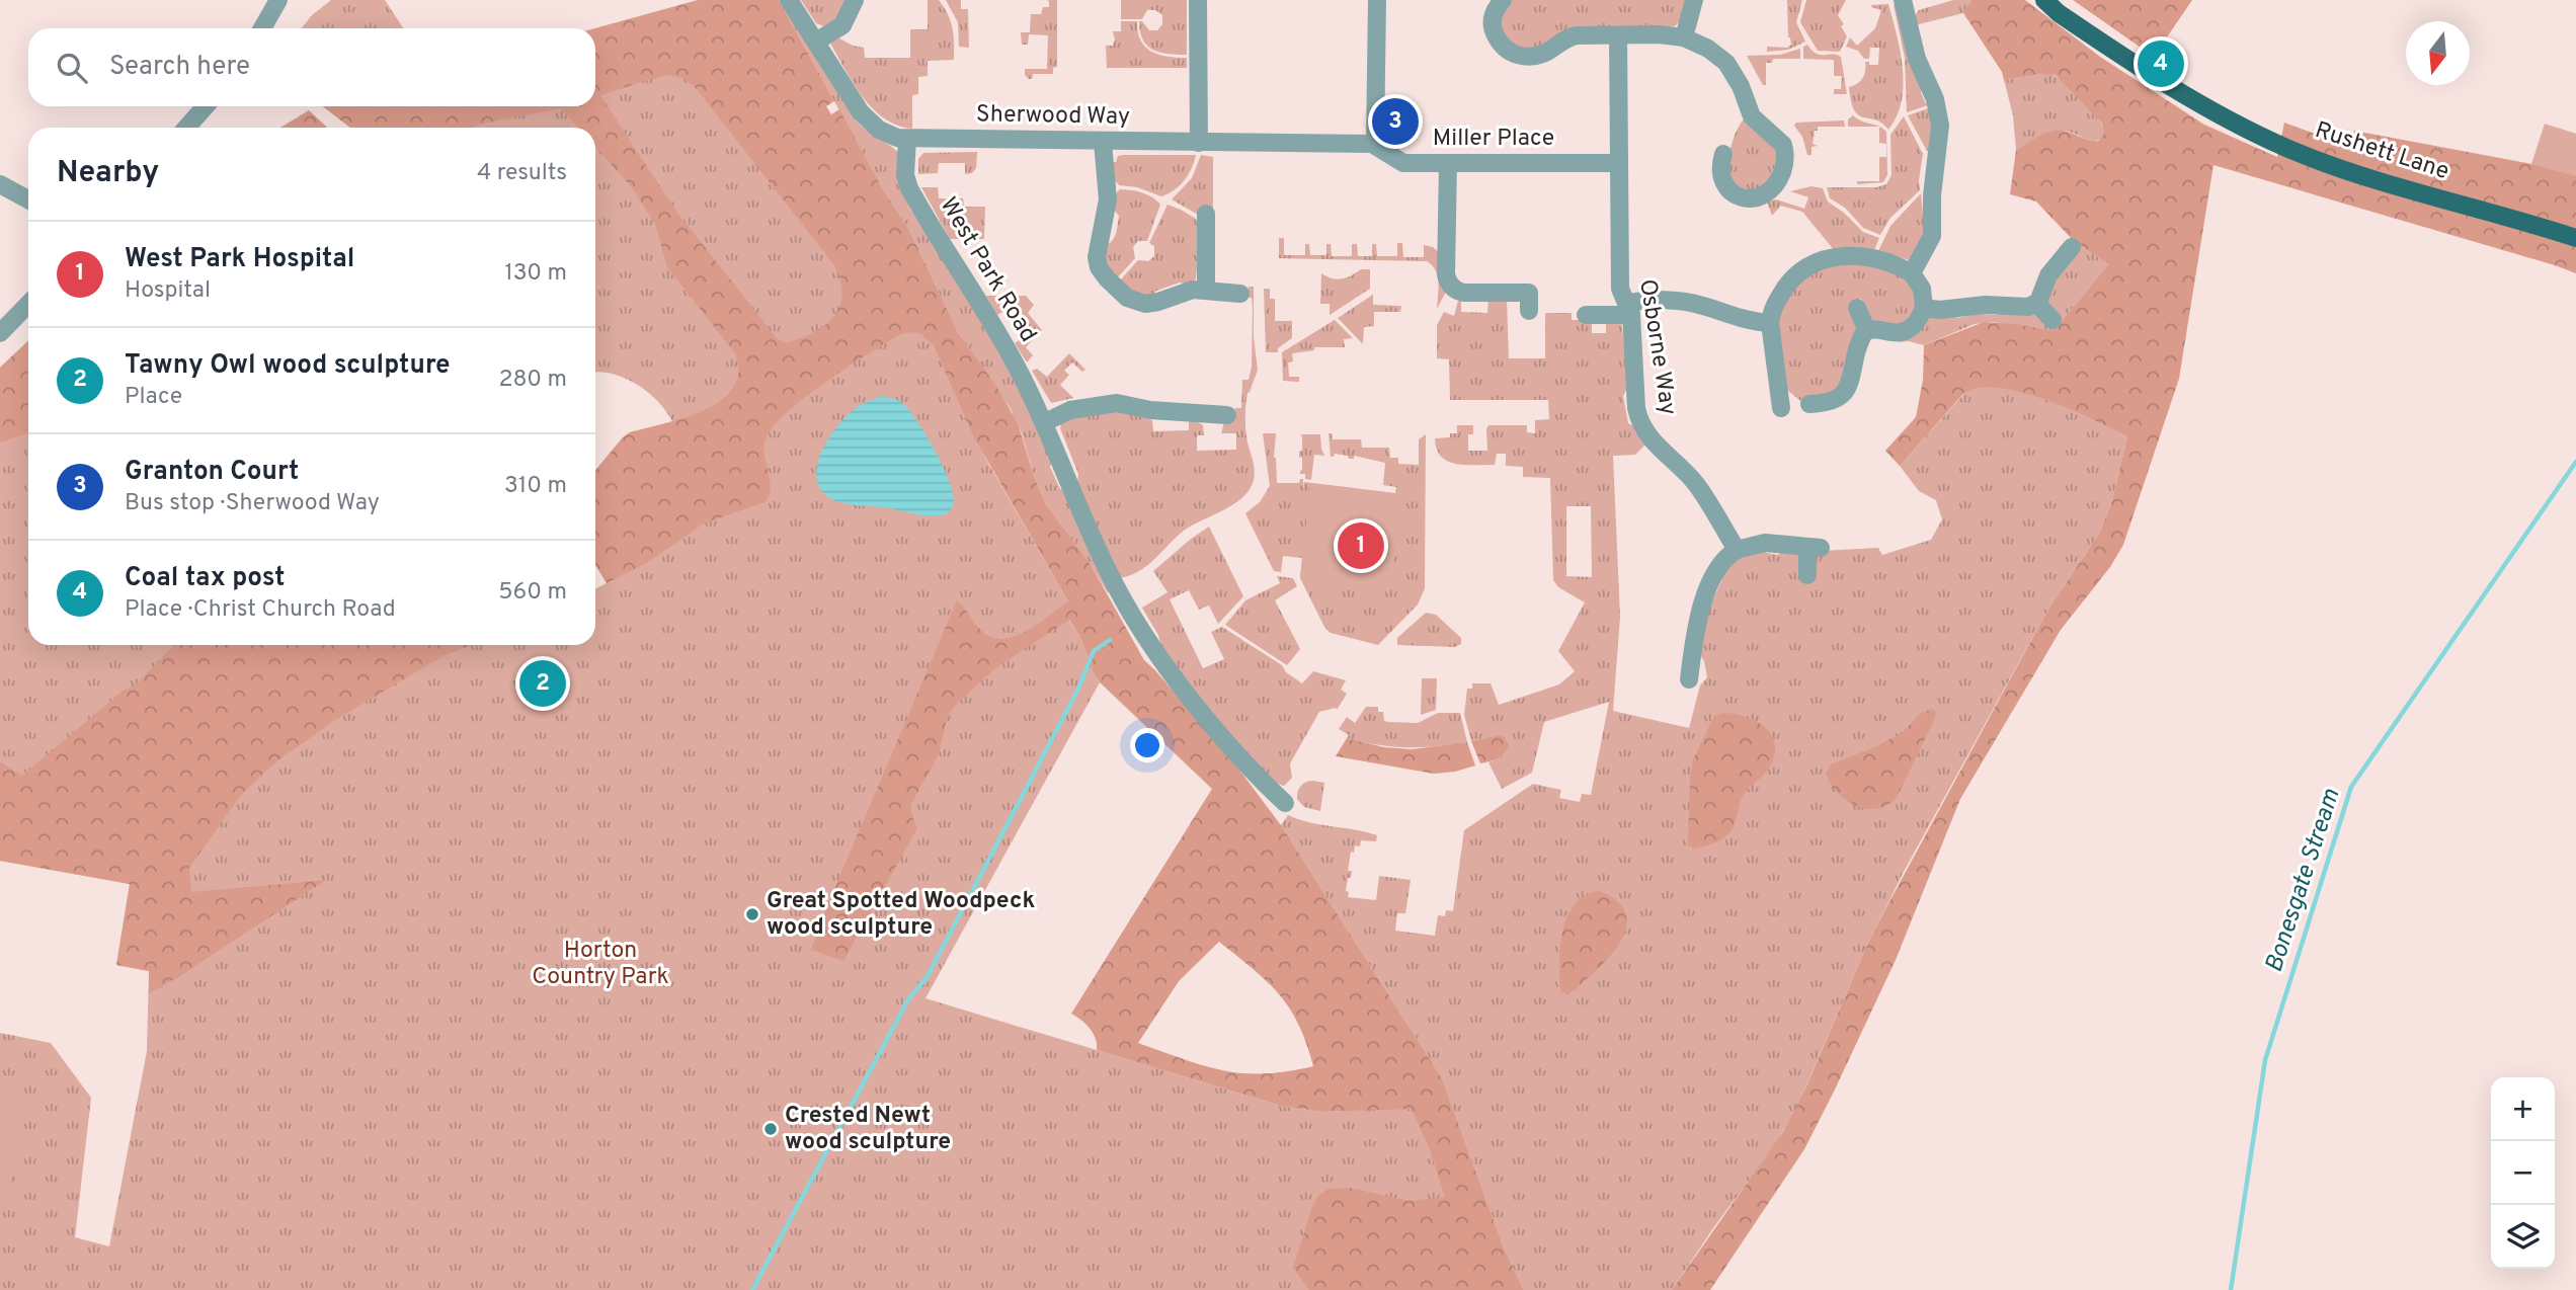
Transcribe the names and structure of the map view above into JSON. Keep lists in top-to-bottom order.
{
  "streets": {
    "main road": ["Rushett Lane"],
    "street": [
      "Sherwood Way",
      "Miller Place",
      "West Park Road",
      "Osborne Way"
    ]
  },
  "crossings": [
    ["Sherwood Way", "Miller Place"],
    ["Sherwood Way", "West Park Road"],
    ["Miller Place", "Osborne Way"]
  ],
  "water": ["Bonesgate Stream"],
  "parks": ["Horton Country Park"],
  "places": ["Great Spotted Woodpeck wood sculpture", "Crested Newt wood sculpture"],
  "north": "bottom",
  "page": {
    "search": "Search here",
    "pins": [
      "4",
      "3",
      "1",
      "2"
    ],
    "heading": ["Nearby", "4 results"],
    "list": [
      {
        "mark": "1",
        "name": "West Park Hospital",
        "note": "Hospital",
        "value": "130 m"
      },
      {
        "mark": "2",
        "name": "Tawny Owl wood sculpture",
        "note": "Place",
        "value": "280 m"
      },
      {
        "mark": "3",
        "name": "Granton Court",
        "note": "Bus stop · Sherwood Way",
        "value": "310 m"
      },
      {
        "mark": "4",
        "name": "Coal tax post",
        "note": "Place · Christ Church Road",
        "value": "560 m"
      }
    ],
    "map_buttons": ["+", "−"]
  }
}
